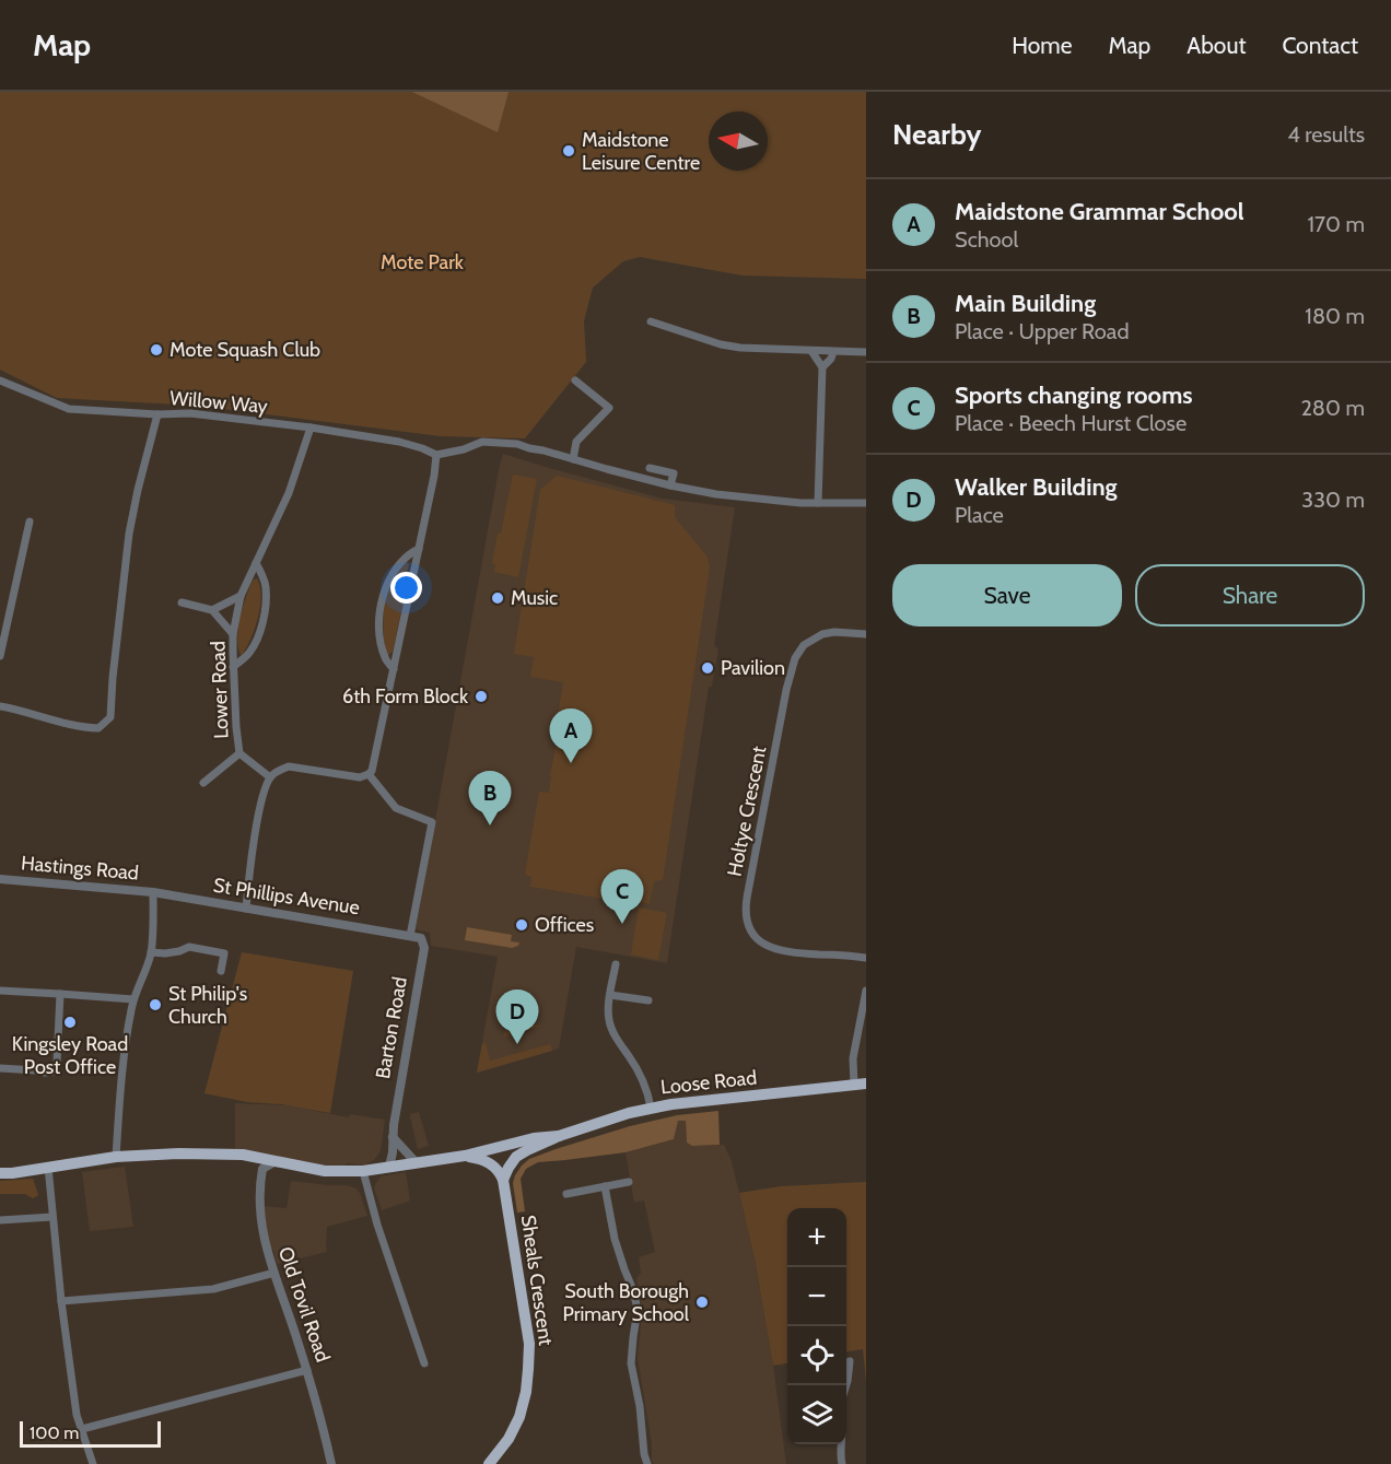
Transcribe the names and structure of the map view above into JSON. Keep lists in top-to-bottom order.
{
  "streets": {
    "highway": ["Loose Road", "Sheals Crescent"],
    "street": [
      "Willow Way",
      "Lower Road",
      "Holtye Crescent",
      "Hastings Road",
      "St Phillips Avenue",
      "Barton Road",
      "Old Tovil Road"
    ]
  },
  "crossings": [
    ["Willow Way", "Lower Road"],
    ["Hastings Road", "St Phillips Avenue"],
    ["St Phillips Avenue", "Barton Road"],
    ["Barton Road", "Loose Road"],
    ["Loose Road", "Sheals Crescent"],
    ["Loose Road", "Old Tovil Road"]
  ],
  "parks": ["Mote Park"],
  "places": [
    "Maidstone Leisure Centre",
    "Mote Squash Club",
    "Music",
    "Pavilion",
    "6th Form Block",
    "Offices",
    "St Philip's Church",
    "Kingsley Road Post Office",
    "South Borough Primary School"
  ],
  "scale_bar": "100 m",
  "north": "left",
  "page": {
    "header": "Map",
    "nav": [
      "Home",
      "Map",
      "About",
      "Contact"
    ],
    "heading": ["Nearby", "4 results"],
    "list": [
      {
        "mark": "A",
        "name": "Maidstone Grammar School",
        "note": "School",
        "value": "170 m"
      },
      {
        "mark": "B",
        "name": "Main Building",
        "note": "Place · Upper Road",
        "value": "180 m"
      },
      {
        "mark": "C",
        "name": "Sports changing rooms",
        "note": "Place · Beech Hurst Close",
        "value": "280 m"
      },
      {
        "mark": "D",
        "name": "Walker Building",
        "note": "Place",
        "value": "330 m"
      }
    ],
    "buttons": ["Save", "Share"],
    "pins": [
      "A",
      "B",
      "C",
      "D"
    ],
    "map_buttons": ["+", "−"],
    "scale": "100 m"
  }
}
